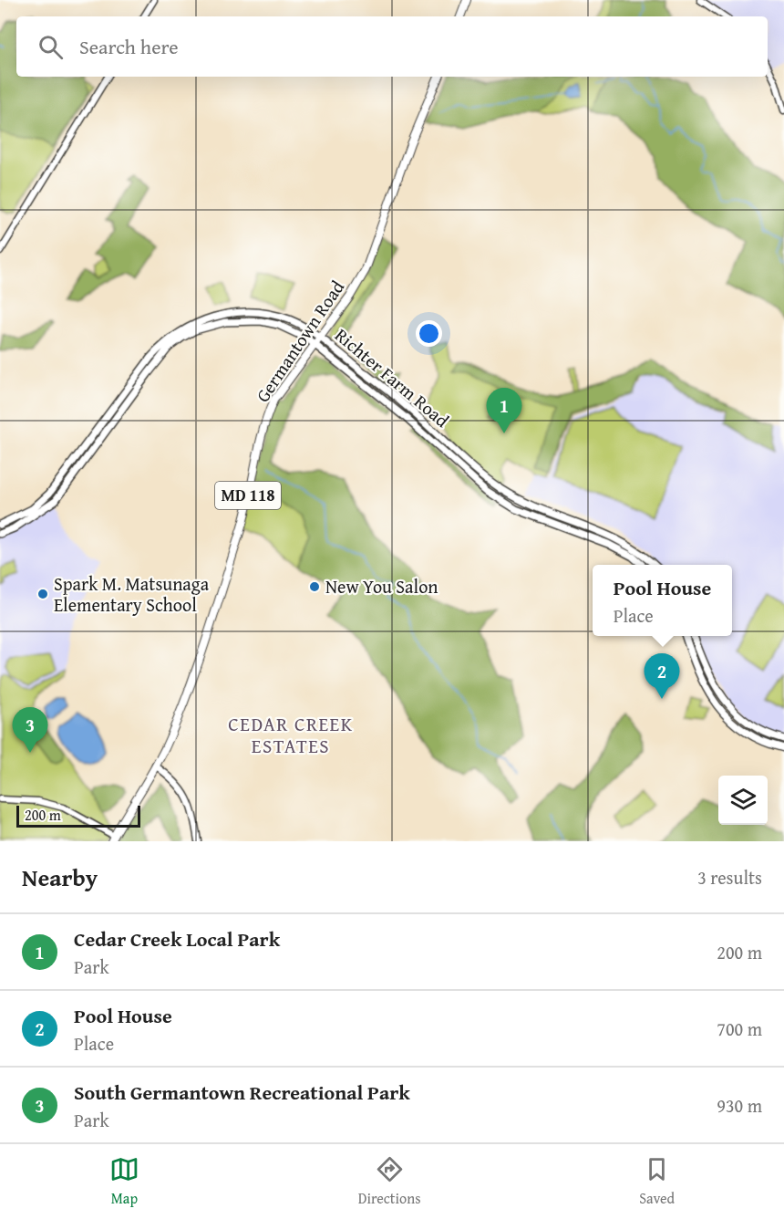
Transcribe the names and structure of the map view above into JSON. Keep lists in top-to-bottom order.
{
  "streets": {
    "main road": ["Germantown Road", "Richter Farm Road", "MD 118"]
  },
  "crossings": [
    ["Germantown Road", "Richter Farm Road"]
  ],
  "districts": ["CEDAR CREEK ESTATES"],
  "places": ["New You Salon", "Spark M. Matsunaga Elementary School"],
  "scale_bar": "200 m",
  "page": {
    "search": "Search here",
    "pins": ["1", "2", "3"],
    "popup": ["Pool House", "Place"],
    "scale": "200 m",
    "heading": ["Nearby", "3 results"],
    "list": [
      {
        "mark": "1",
        "name": "Cedar Creek Local Park",
        "note": "Park",
        "value": "200 m"
      },
      {
        "mark": "2",
        "name": "Pool House",
        "note": "Place",
        "value": "700 m"
      },
      {
        "mark": "3",
        "name": "South Germantown Recreational Park",
        "note": "Park",
        "value": "930 m"
      }
    ],
    "nav": ["Map", "Directions", "Saved"]
  }
}
